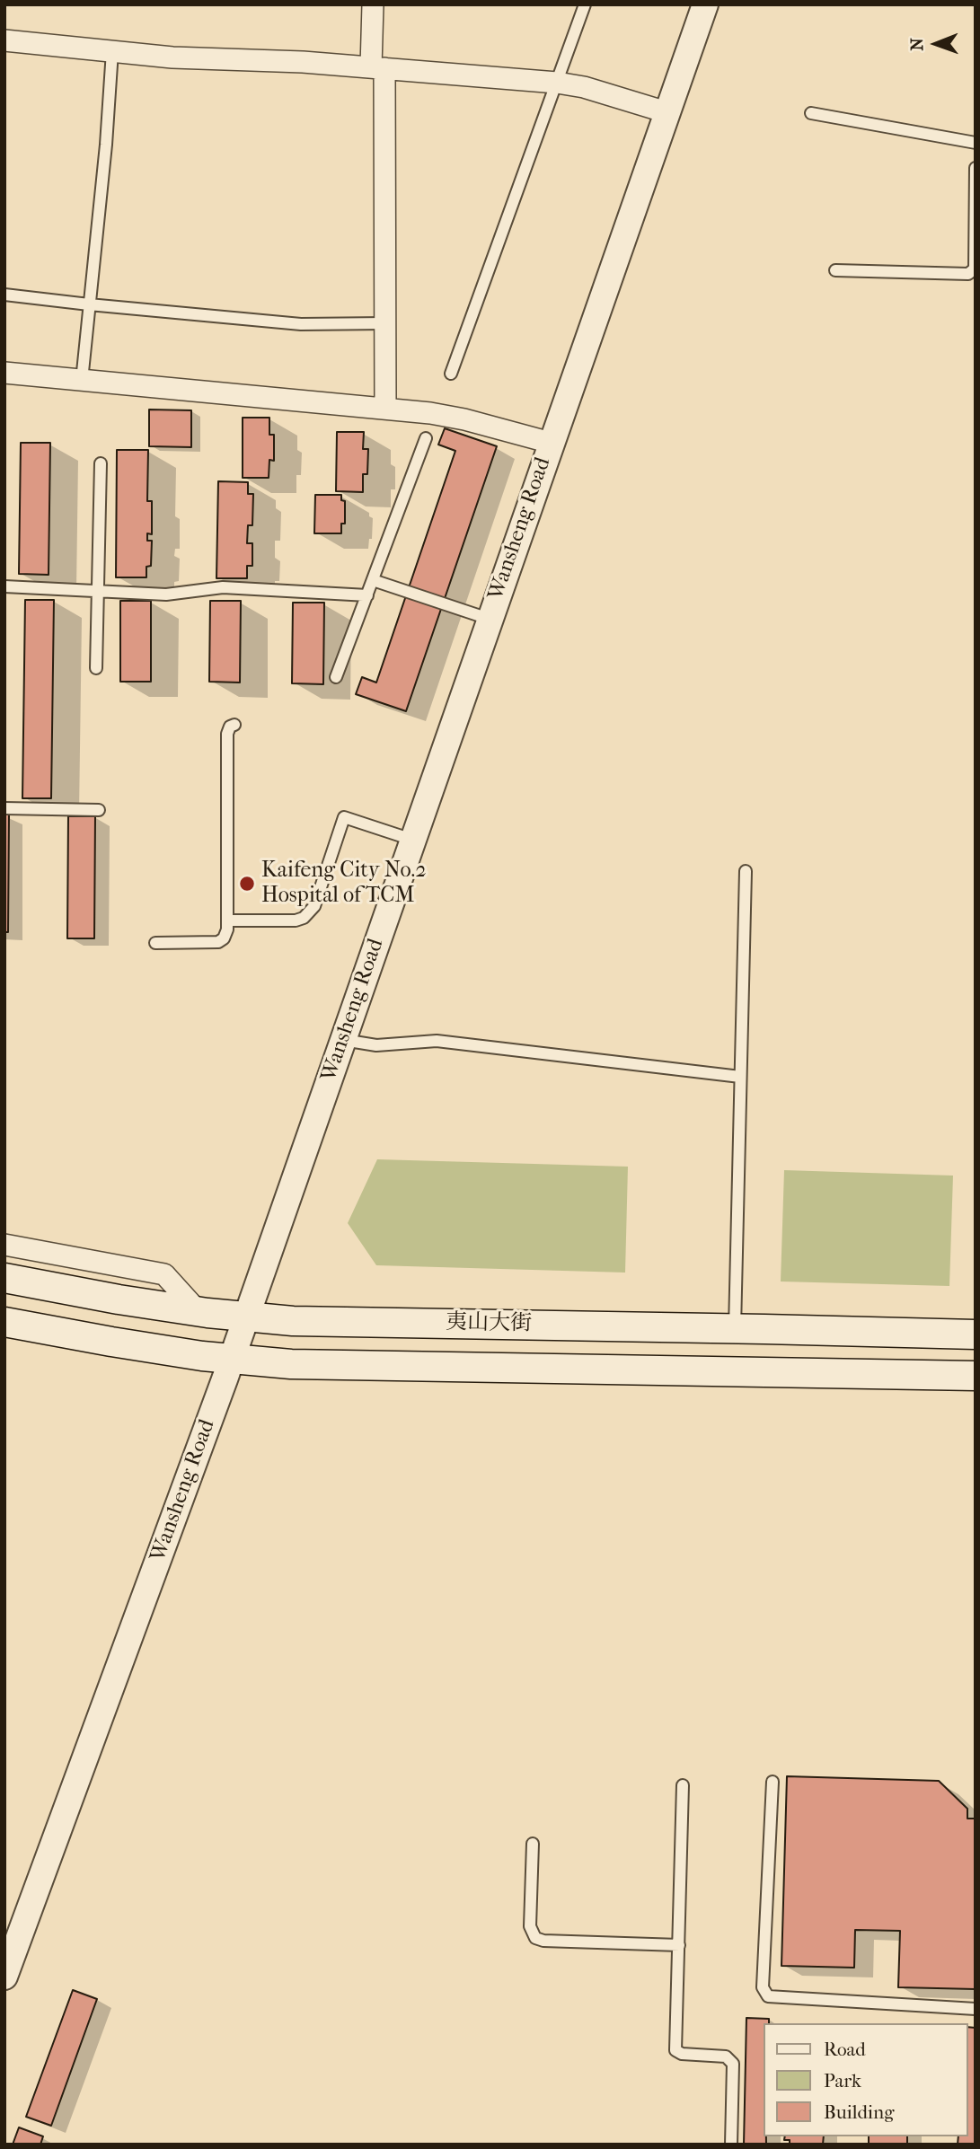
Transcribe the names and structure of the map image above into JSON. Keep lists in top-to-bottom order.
{
  "streets": {
    "main road": ["夷山大街"],
    "street": ["Wansheng Road"]
  },
  "crossings": [
    ["Wansheng Road", "夷山大街"]
  ],
  "places": ["Kaifeng City No.2 Hospital of TCM"],
  "legend": ["Road", "Park", "Building"],
  "north": "left"
}
